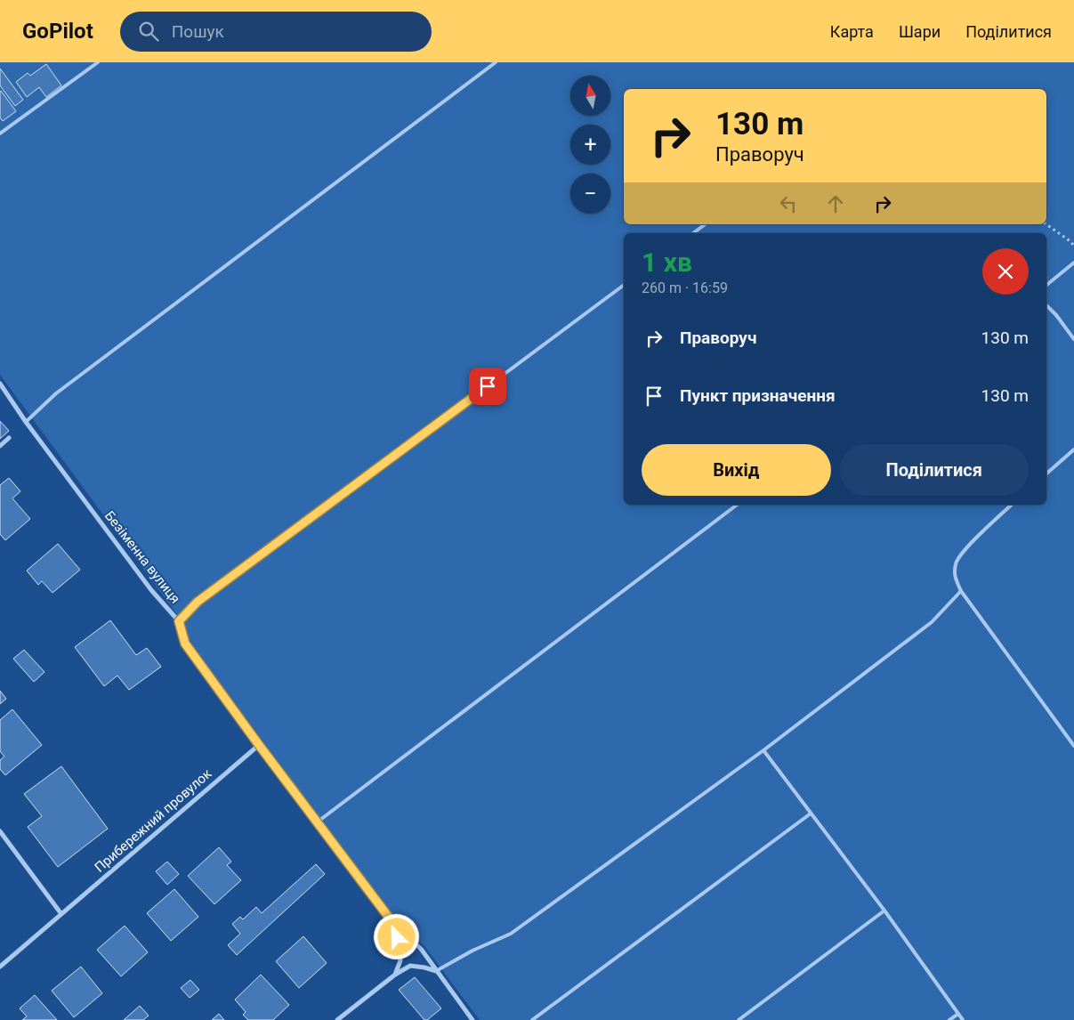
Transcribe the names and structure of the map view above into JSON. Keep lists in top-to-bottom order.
{
  "streets": {
    "street": ["Безіменна вулиця", "Прибережний провулок"]
  },
  "crossings": [
    ["Безіменна вулиця", "Прибережний провулок"]
  ],
  "north": "top",
  "page": {
    "header": "GoPilot",
    "search": "Пошук",
    "nav": ["Карта", "Шари", "Поділитися"],
    "map_buttons": ["+", "−"],
    "turn": ["130 m", "Праворуч"],
    "heading": ["1 хв", "260 m · 16:59"],
    "list": [
      {
        "name": "Праворуч",
        "value": "130 m"
      },
      {
        "name": "Пункт призначення",
        "value": "130 m"
      }
    ],
    "buttons": ["Вихід", "Поділитися"]
  }
}
